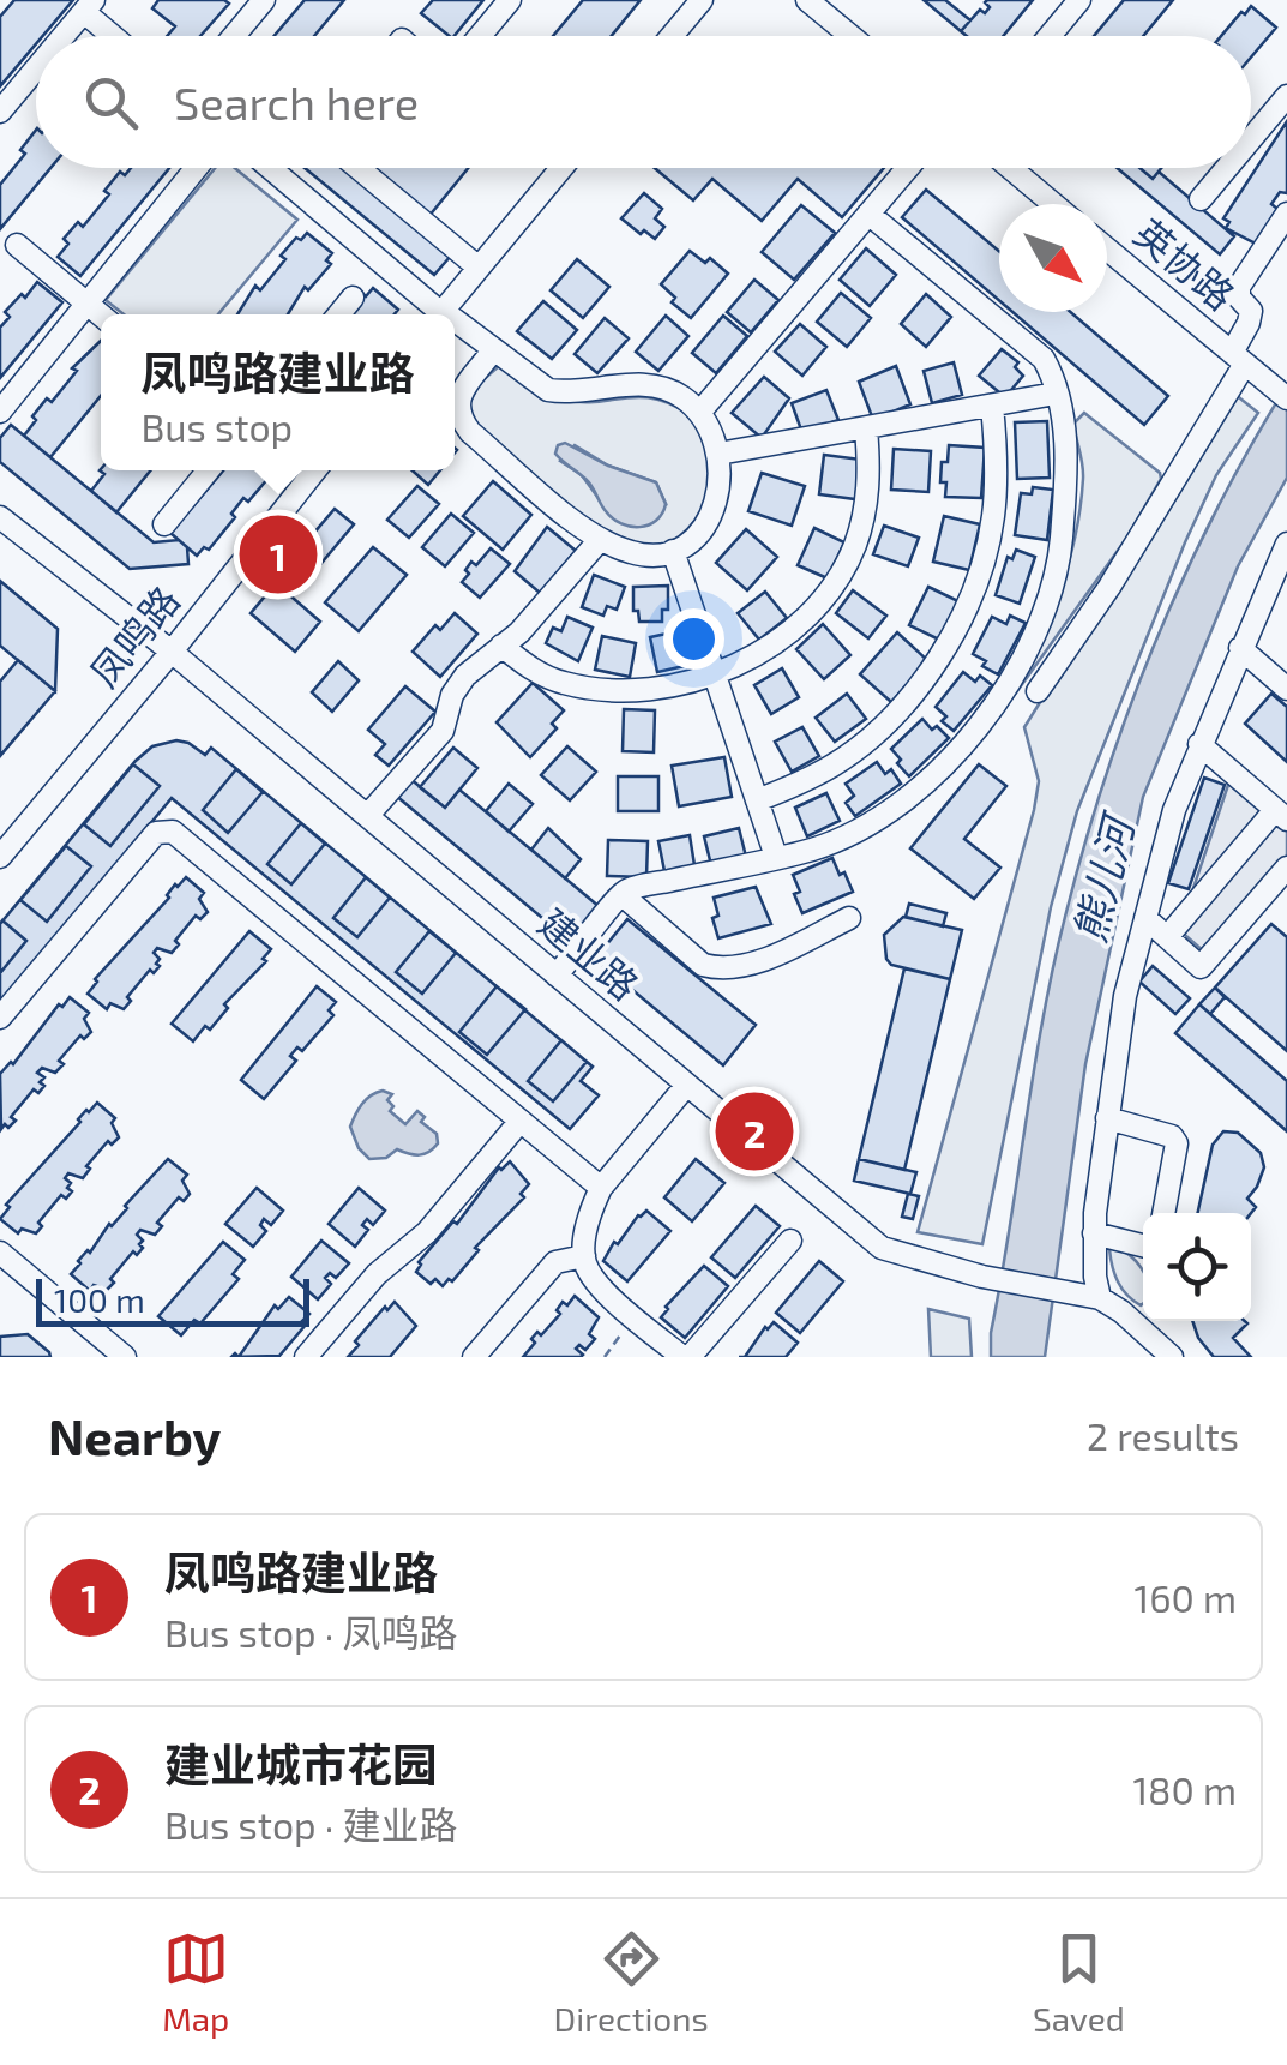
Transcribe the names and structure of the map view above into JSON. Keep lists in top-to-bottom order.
{
  "streets": {
    "street": ["英协路", "凤鸣路", "建业路"]
  },
  "crossings": [
    ["凤鸣路", "建业路"]
  ],
  "water": ["熊儿河"],
  "scale_bar": "100 m",
  "north": "bottom right",
  "page": {
    "search": "Search here",
    "popup": ["凤鸣路建业路", "Bus stop"],
    "pins": ["1", "2"],
    "scale": "100 m",
    "heading": ["Nearby", "2 results"],
    "list": [
      {
        "mark": "1",
        "name": "凤鸣路建业路",
        "note": "Bus stop · 凤鸣路",
        "value": "160 m"
      },
      {
        "mark": "2",
        "name": "建业城市花园",
        "note": "Bus stop · 建业路",
        "value": "180 m"
      }
    ],
    "nav": ["Map", "Directions", "Saved"]
  }
}
